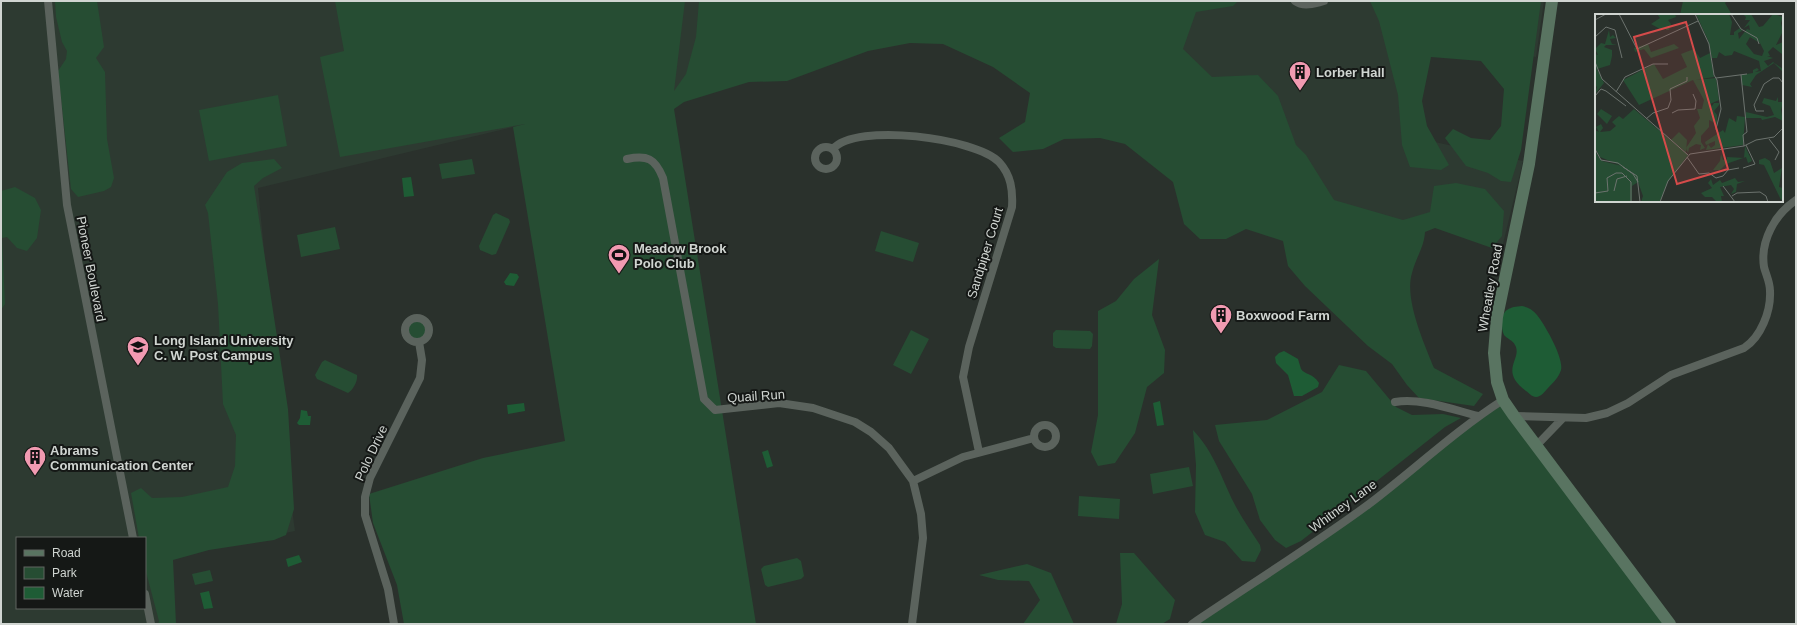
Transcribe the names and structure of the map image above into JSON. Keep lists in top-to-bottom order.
{
  "streets": {
    "main road": ["Wheatley Road"],
    "street": [
      "Sandpiper Court",
      "Pioneer Boulevard",
      "Quail Run",
      "Polo Drive",
      "Whitney Lane"
    ]
  },
  "crossings": [
    ["Wheatley Road", "Whitney Lane"]
  ],
  "places": {
    "building": ["Lorber Hall", "Boxwood Farm", "Abrams Communication Center"],
    "sports": ["Meadow Brook Polo Club"],
    "school or university": ["Long Island University C. W. Post Campus"]
  },
  "legend": ["Road", "Park", "Water"]
}
